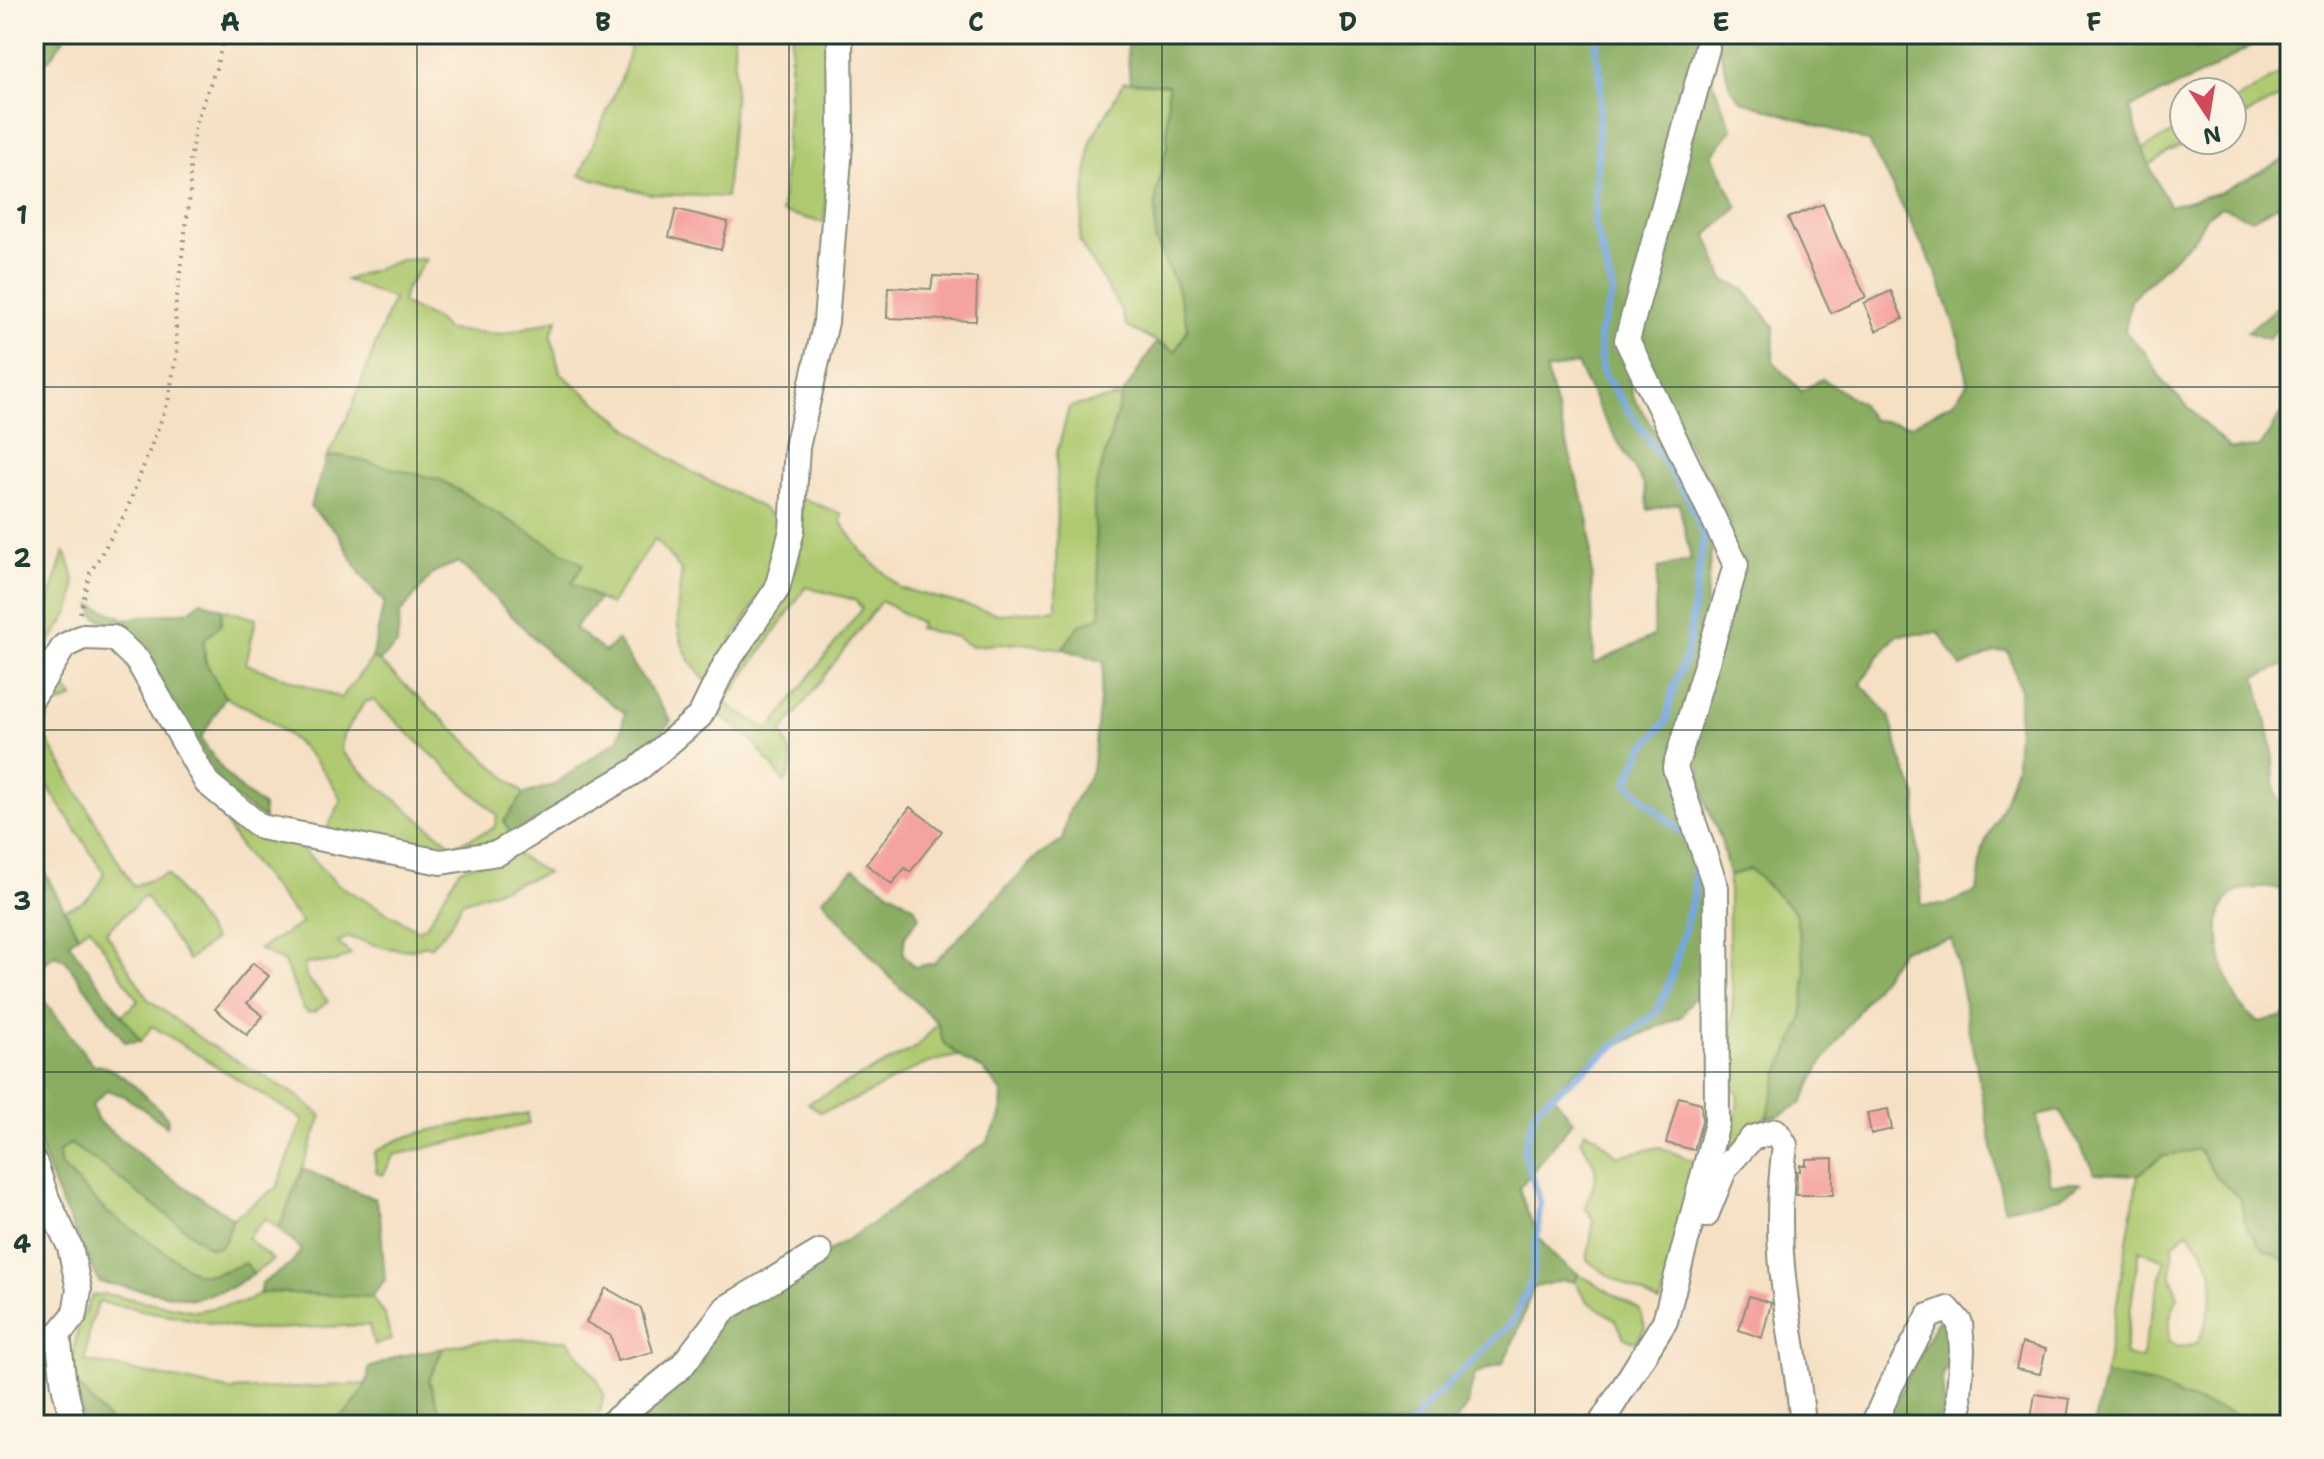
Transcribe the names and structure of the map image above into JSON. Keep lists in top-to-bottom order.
{
  "north": "bottom",
  "grid": {
    "columns": [
      "A",
      "B",
      "C",
      "D",
      "E",
      "F"
    ],
    "rows": [
      "1",
      "2",
      "3",
      "4"
    ]
  }
}
